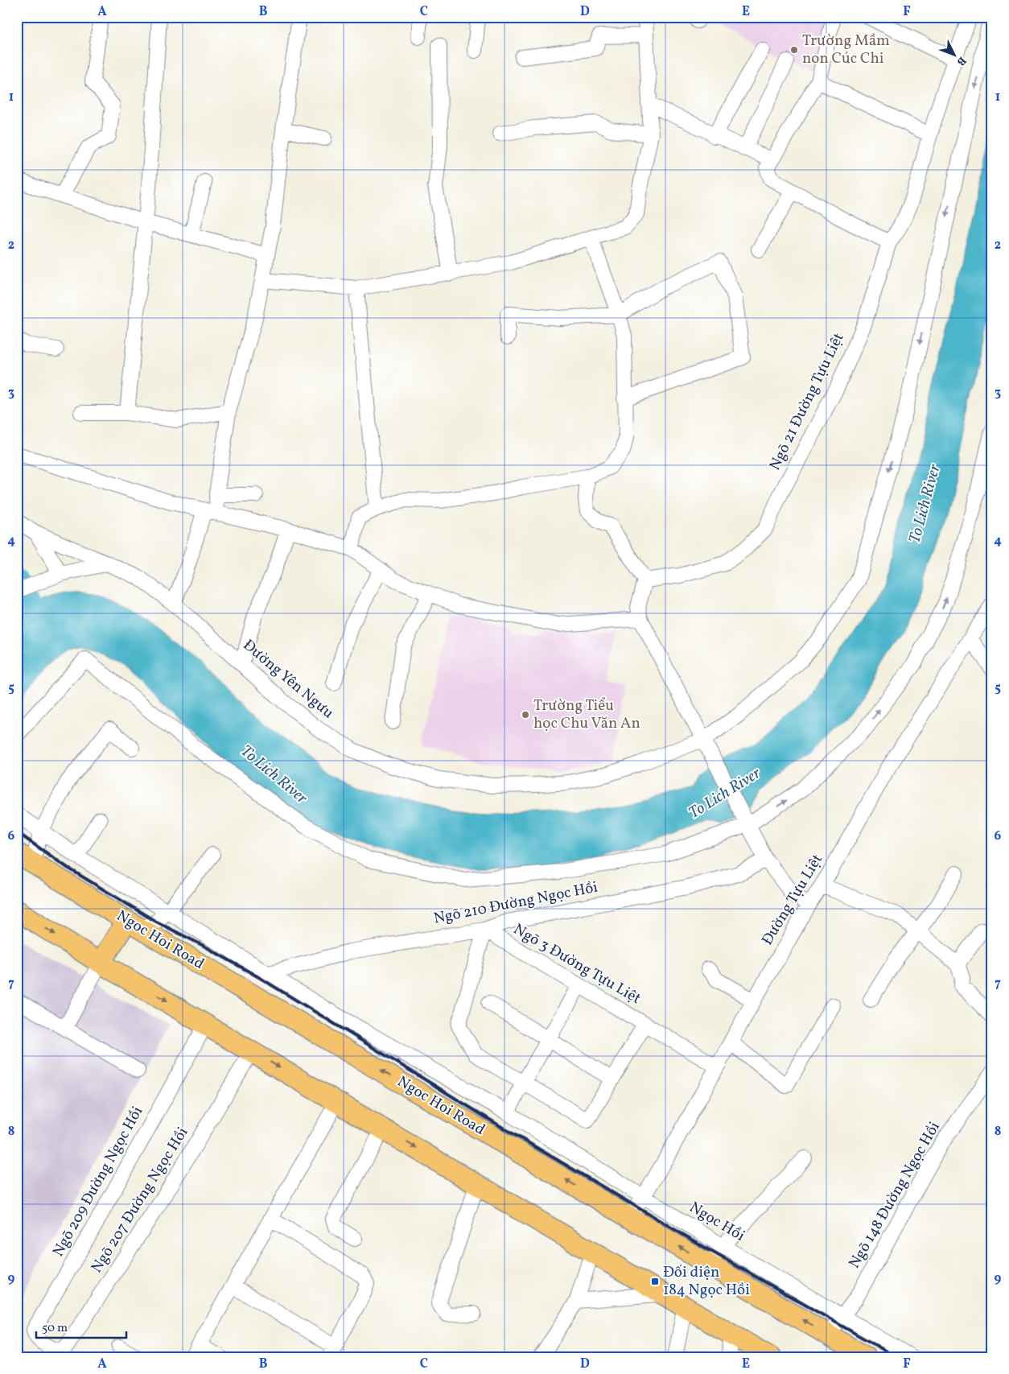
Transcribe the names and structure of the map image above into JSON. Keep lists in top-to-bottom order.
{
  "streets": {
    "highway": ["Ngoc Hoi Road"],
    "street": [
      "Ngõ 21 Đường Tựu Liệt",
      "Đường Yên Ngưu",
      "Đường Tựu Liệt",
      "Ngõ 210 Đường Ngọc Hồi",
      "Ngõ 3 Đường Tựu Liệt",
      "Ngõ 209 Đường Ngọc Hồi",
      "Ngõ 148 Đường Ngọc Hồi",
      "Ngõ 207 Đường Ngọc Hồi",
      "Ngọc Hồi"
    ]
  },
  "crossings": [
    ["Đường Tựu Liệt", "Ngoc Hoi Road"],
    ["Đường Tựu Liệt", "Ngõ 3 Đường Tựu Liệt"],
    ["Đường Tựu Liệt", "Ngọc Hồi"],
    ["Ngõ 210 Đường Ngọc Hồi", "Ngõ 3 Đường Tựu Liệt"],
    ["Ngõ 210 Đường Ngọc Hồi", "Ngọc Hồi"],
    ["Ngoc Hoi Road", "Ngõ 148 Đường Ngọc Hồi"],
    ["Ngõ 209 Đường Ngọc Hồi", "Ngõ 207 Đường Ngọc Hồi"],
    ["Ngõ 148 Đường Ngọc Hồi", "Ngọc Hồi"]
  ],
  "water": ["To Lich River"],
  "places": {
    "other": ["Trường Mầm non Cúc Chi", "Trường Tiểu học Chu Văn An"],
    "transit": ["Đối diện 184 Ngọc Hồi"]
  },
  "scale_bar": "50 m",
  "north": "bottom right",
  "grid": {
    "columns": [
      "A",
      "B",
      "C",
      "D",
      "E",
      "F"
    ],
    "rows": [
      "1",
      "2",
      "3",
      "4",
      "5",
      "6",
      "7",
      "8",
      "9"
    ]
  }
}
